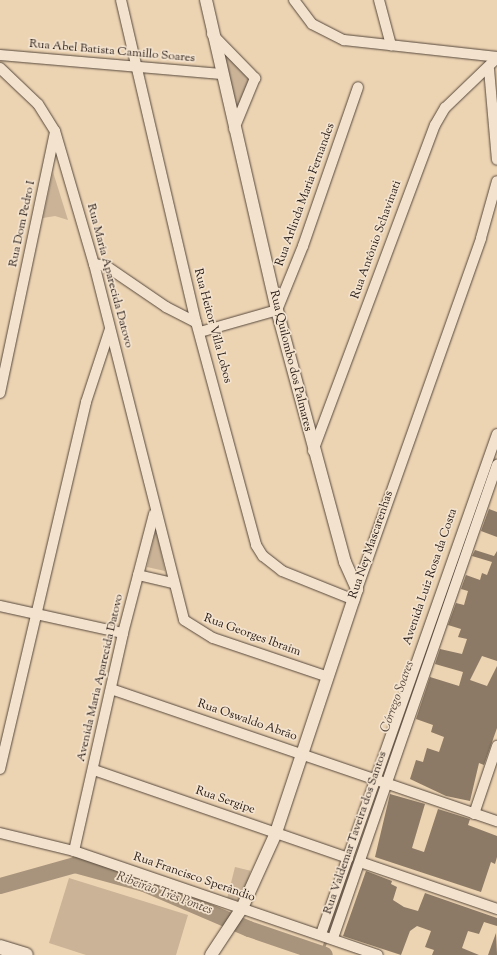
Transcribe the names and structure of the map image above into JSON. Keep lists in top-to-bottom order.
{
  "streets": {
    "street": [
      "Rua Abel Batista Camillo Soares",
      "Rua Arlinda Maria Fernandes",
      "Rua Dom Pedro I",
      "Rua Antônio Schavinati",
      "Rua Maria Aparecida Datovo",
      "Rua Heitor Villa Lobos",
      "Rua Quilombo dos Palmares",
      "Rua Ney Mascarenhas",
      "Rua Georges Ibraim",
      "Avenida Maria Aparecida Datovo",
      "Rua Oswaldo Abrão",
      "Rua Sergipe",
      "Rua Valdemar Taveira dos Santos",
      "Rua Francisco Sperândio"
    ]
  },
  "crossings": [
    ["Rua Abel Batista Camillo Soares", "Rua Heitor Villa Lobos"],
    ["Rua Abel Batista Camillo Soares", "Rua Quilombo dos Palmares"],
    ["Rua Arlinda Maria Fernandes", "Rua Quilombo dos Palmares"],
    ["Rua Dom Pedro I", "Rua Maria Aparecida Datovo"],
    ["Rua Antônio Schavinati", "Rua Quilombo dos Palmares"],
    ["Rua Maria Aparecida Datovo", "Rua Georges Ibraim"],
    ["Rua Maria Aparecida Datovo", "Avenida Maria Aparecida Datovo"],
    ["Rua Heitor Villa Lobos", "Rua Quilombo dos Palmares"],
    ["Rua Heitor Villa Lobos", "Rua Ney Mascarenhas"],
    ["Rua Quilombo dos Palmares", "Rua Ney Mascarenhas"],
    ["Rua Ney Mascarenhas", "Rua Georges Ibraim"],
    ["Rua Ney Mascarenhas", "Rua Oswaldo Abrão"],
    ["Rua Ney Mascarenhas", "Rua Sergipe"],
    ["Rua Ney Mascarenhas", "Rua Francisco Sperândio"],
    ["Rua Georges Ibraim", "Avenida Maria Aparecida Datovo"],
    ["Avenida Maria Aparecida Datovo", "Rua Oswaldo Abrão"],
    ["Avenida Maria Aparecida Datovo", "Rua Sergipe"],
    ["Avenida Maria Aparecida Datovo", "Rua Francisco Sperândio"],
    ["Rua Oswaldo Abrão", "Rua Valdemar Taveira dos Santos"],
    ["Rua Valdemar Taveira dos Santos", "Rua Francisco Sperândio"]
  ],
  "water": ["Córrego Soares", "Ribeirão Três Pontes"]
}
